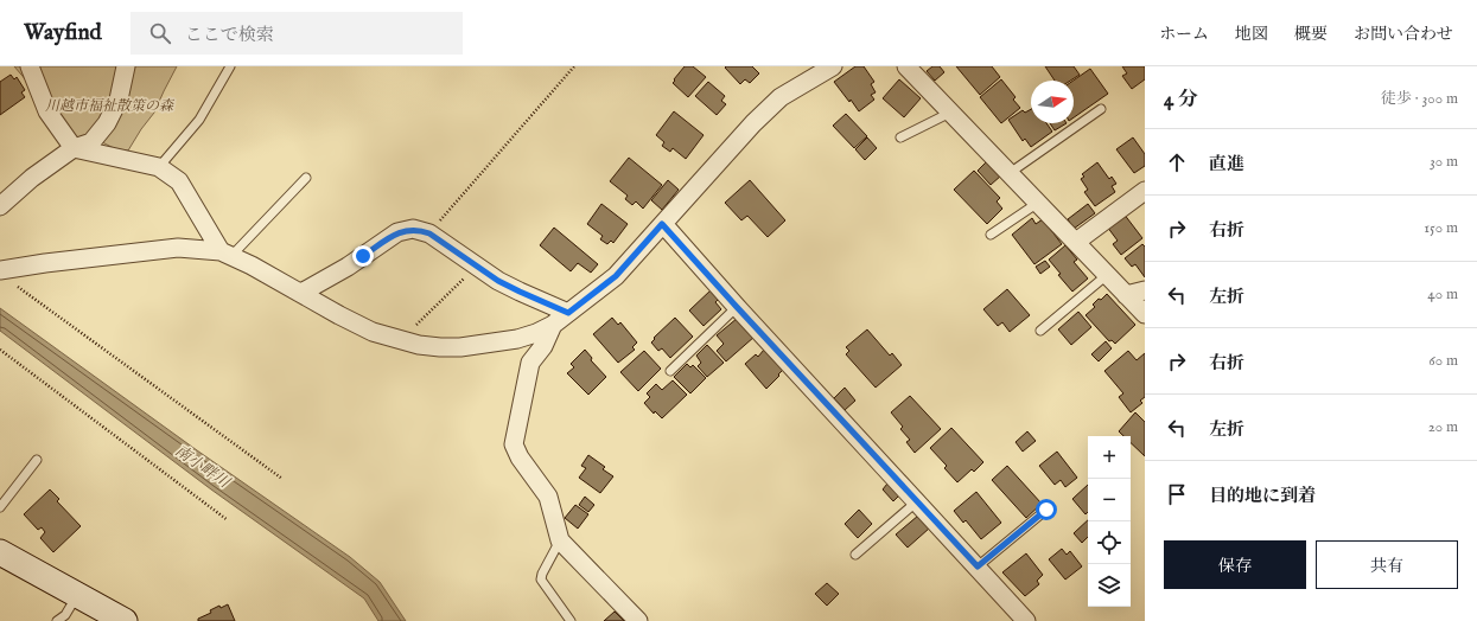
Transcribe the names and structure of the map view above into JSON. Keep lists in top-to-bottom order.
{
  "water": ["南小畔川"],
  "parks": ["川越市福祉散策の森"],
  "north": "right",
  "page": {
    "header": "Wayfind",
    "search": "ここで検索",
    "nav": [
      "ホーム",
      "地図",
      "概要",
      "お問い合わせ"
    ],
    "heading": ["4 分", "徒歩 · 300 m"],
    "list": [
      ["直進", "30 m"],
      ["右折", "150 m"],
      ["左折", "40 m"],
      ["右折", "60 m"],
      ["左折", "20 m"],
      "目的地に到着"
    ],
    "map_buttons": ["+", "−"],
    "buttons": ["保存", "共有"]
  }
}
